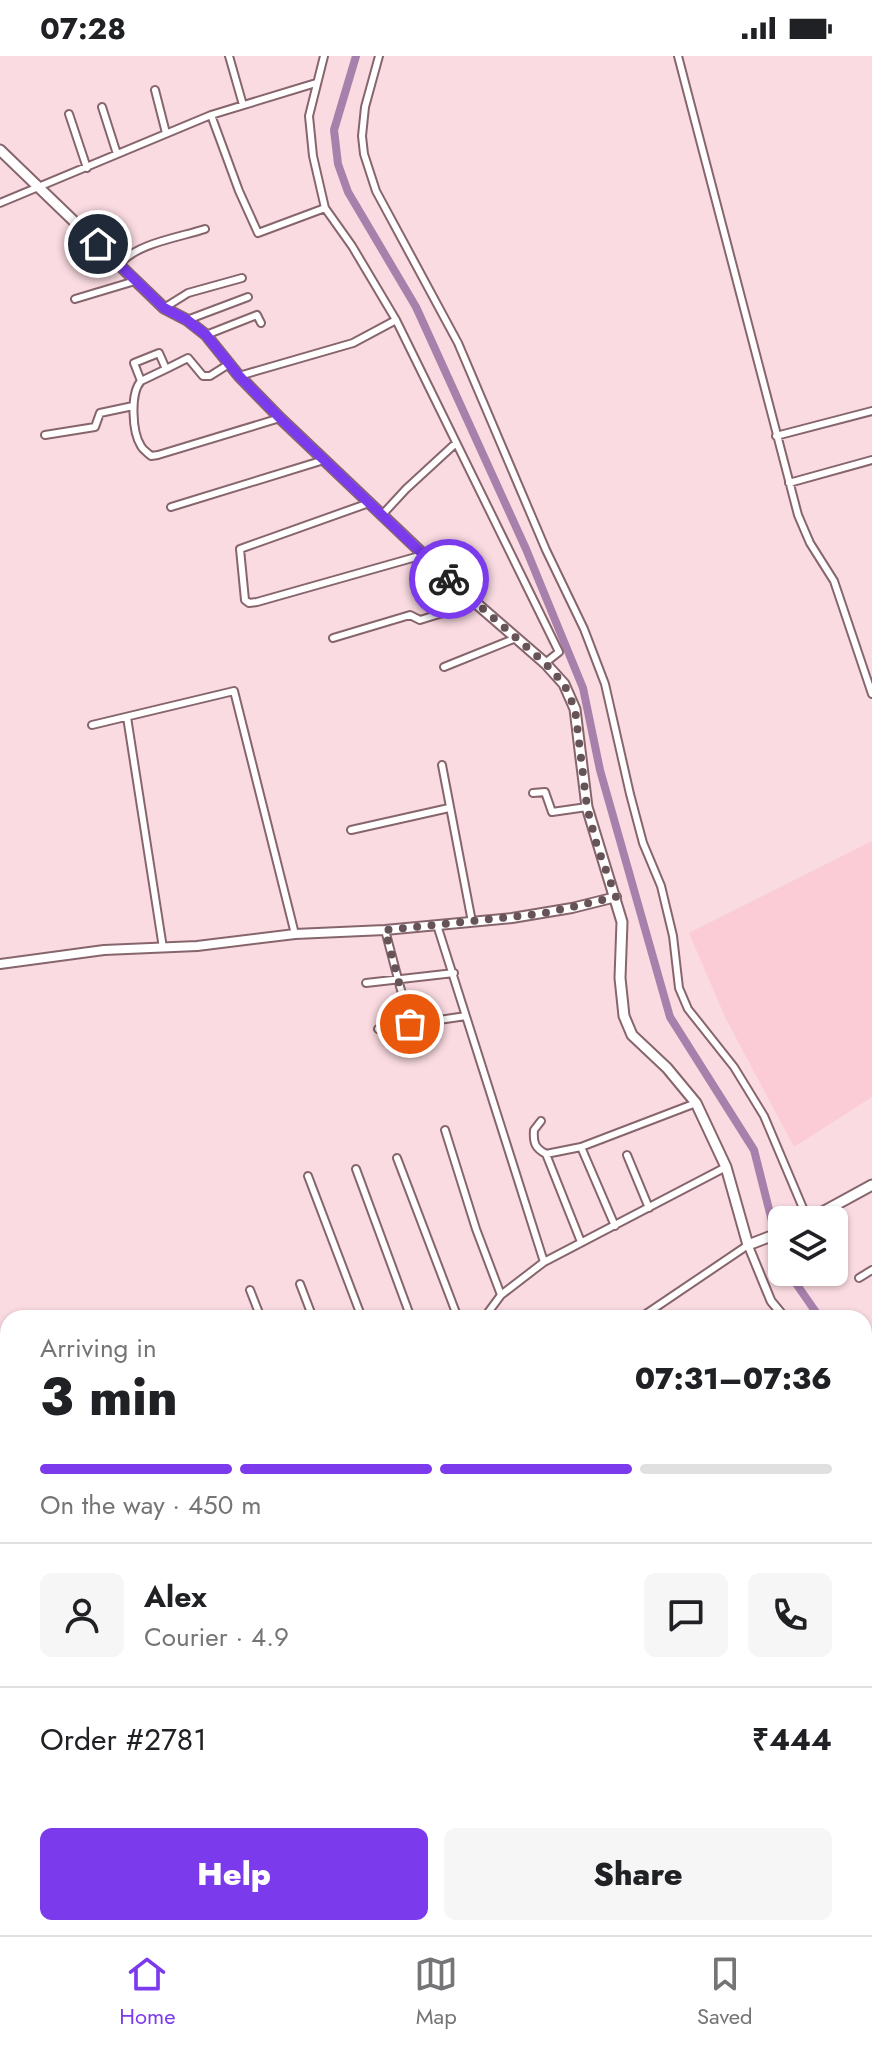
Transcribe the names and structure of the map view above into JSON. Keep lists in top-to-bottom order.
{
  "page": {
    "status": "07:28",
    "heading": ["3 min", "Arriving in", "07:31–07:36"],
    "panel": [
      "Alex",
      "Courier · 4.9",
      "Order #2781",
      "₹444"
    ],
    "bar": "On the way · 450 m",
    "buttons": ["Help", "Share"],
    "tabs": ["Home", "Map", "Saved"]
  }
}
